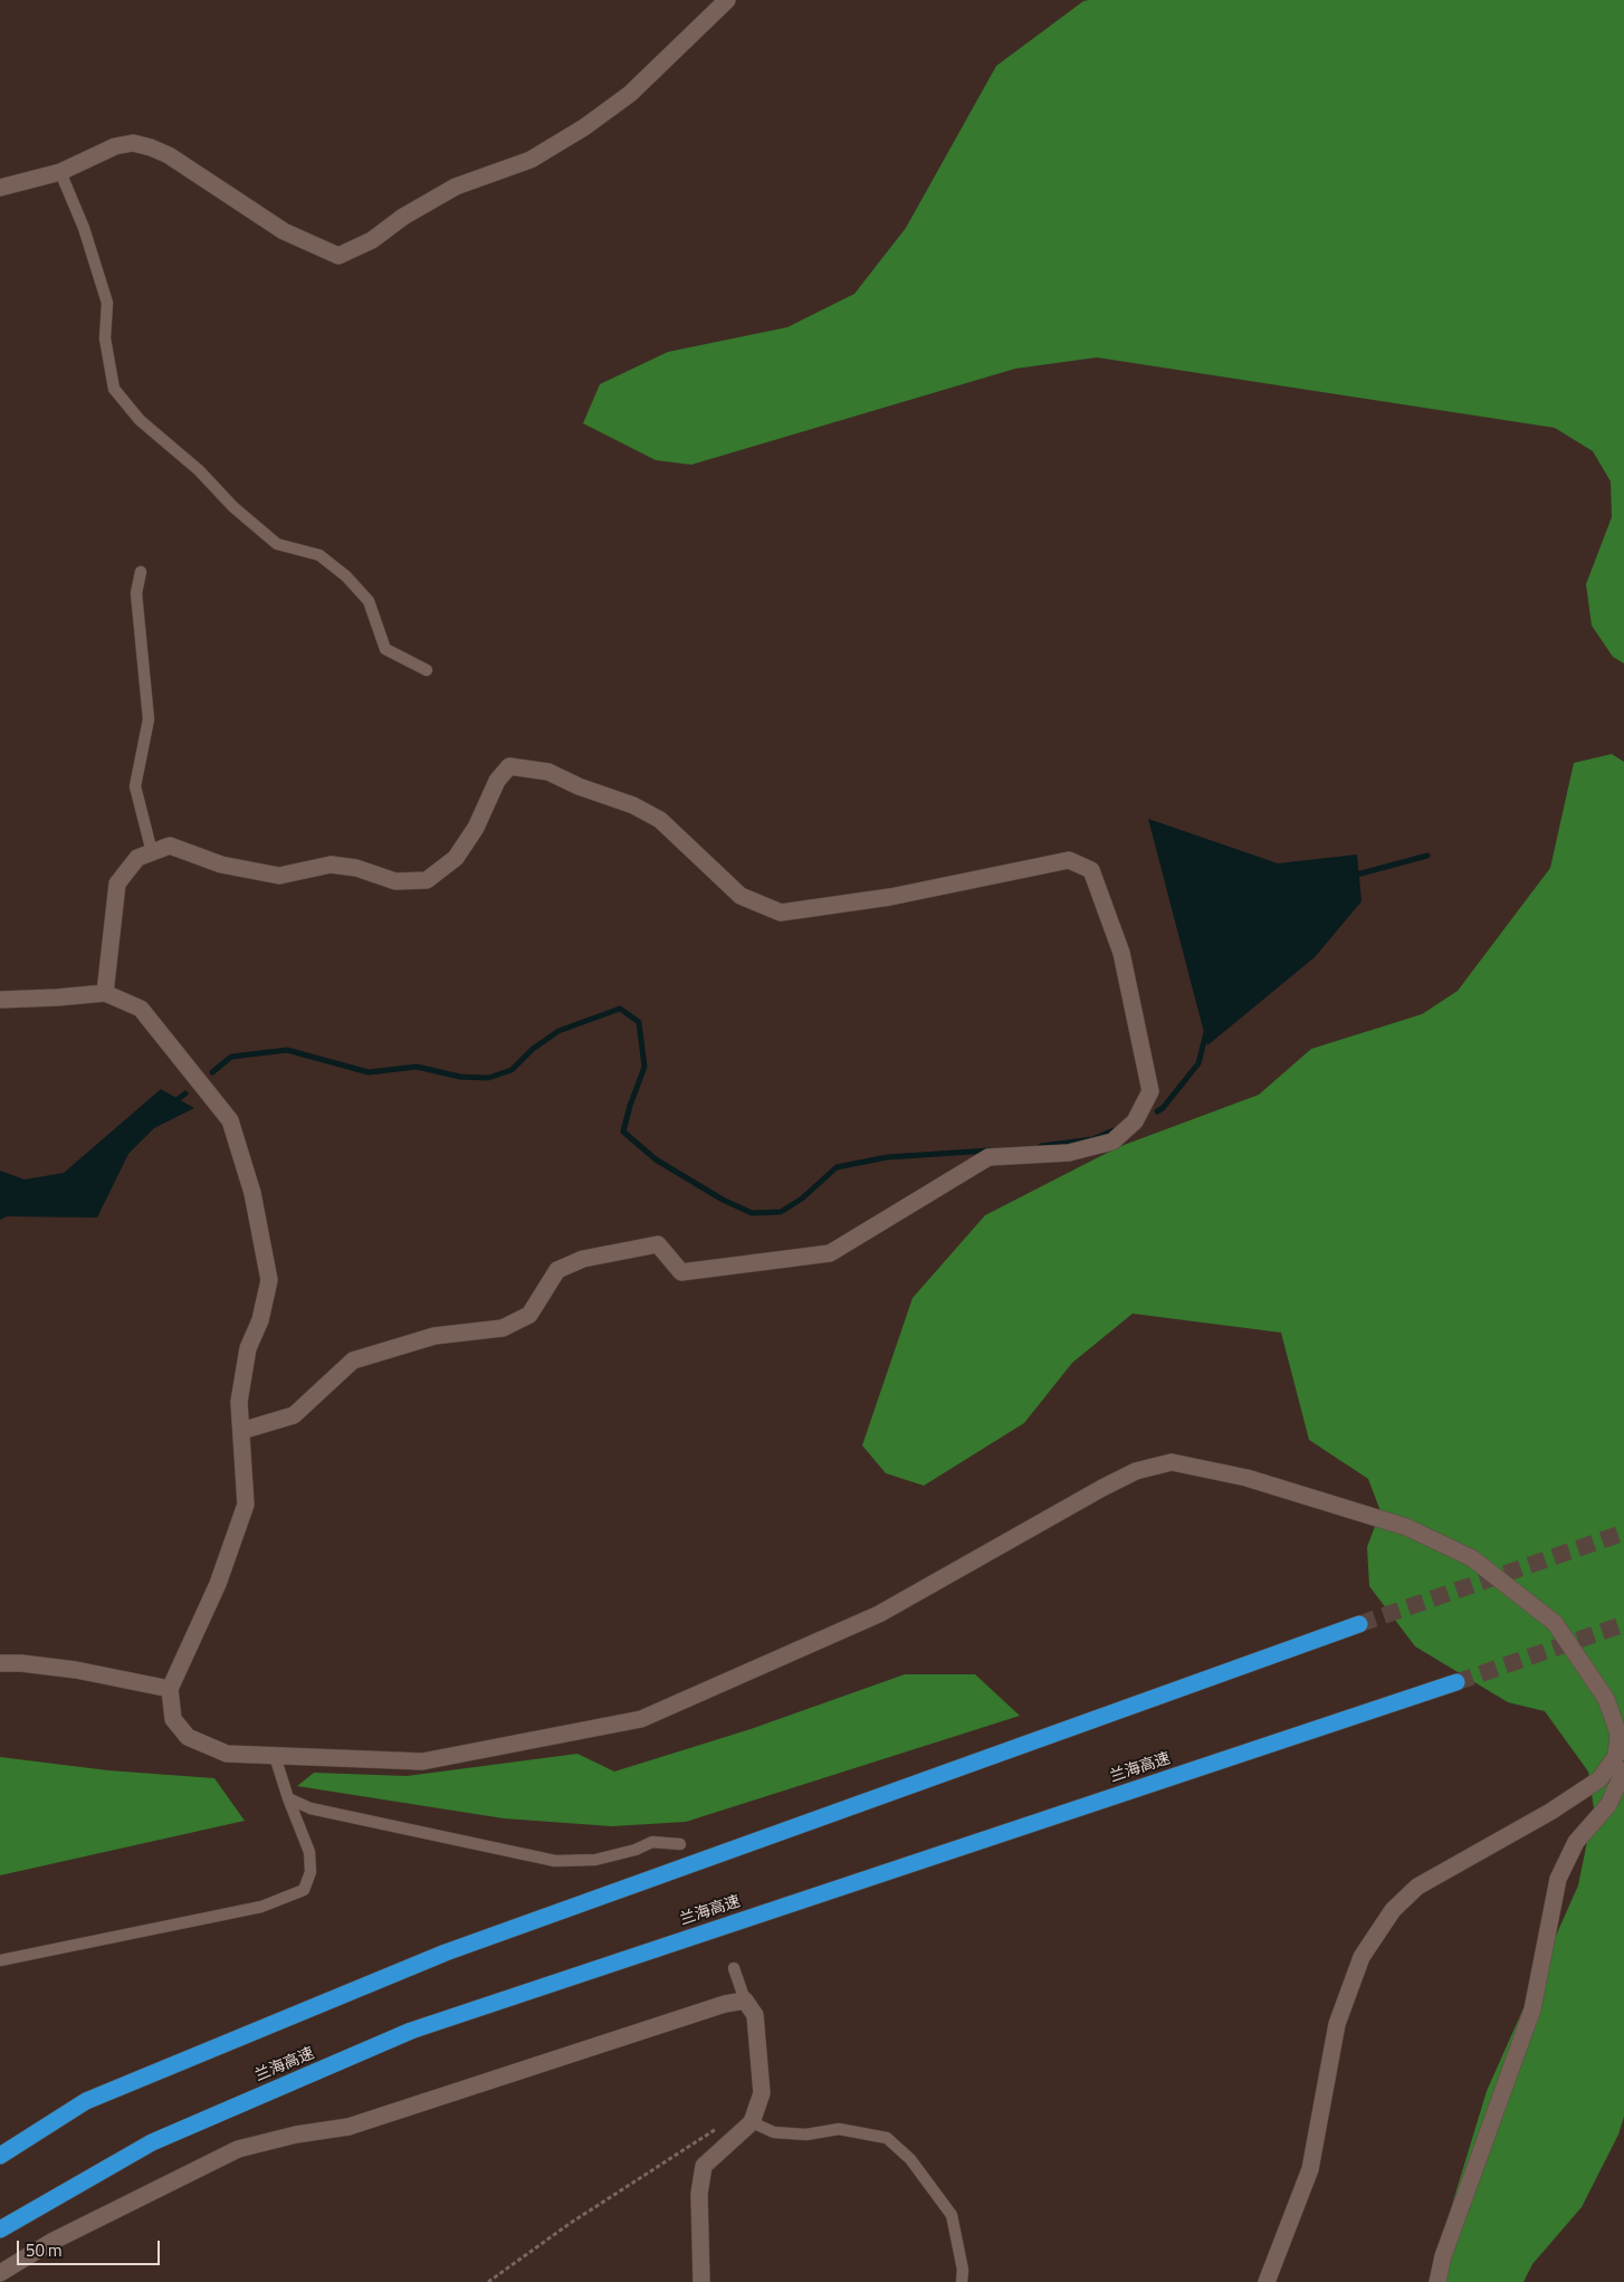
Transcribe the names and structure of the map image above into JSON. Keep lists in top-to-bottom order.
{
  "streets": {
    "highway": ["兰海高速"]
  },
  "scale_bar": "50 m"
}
